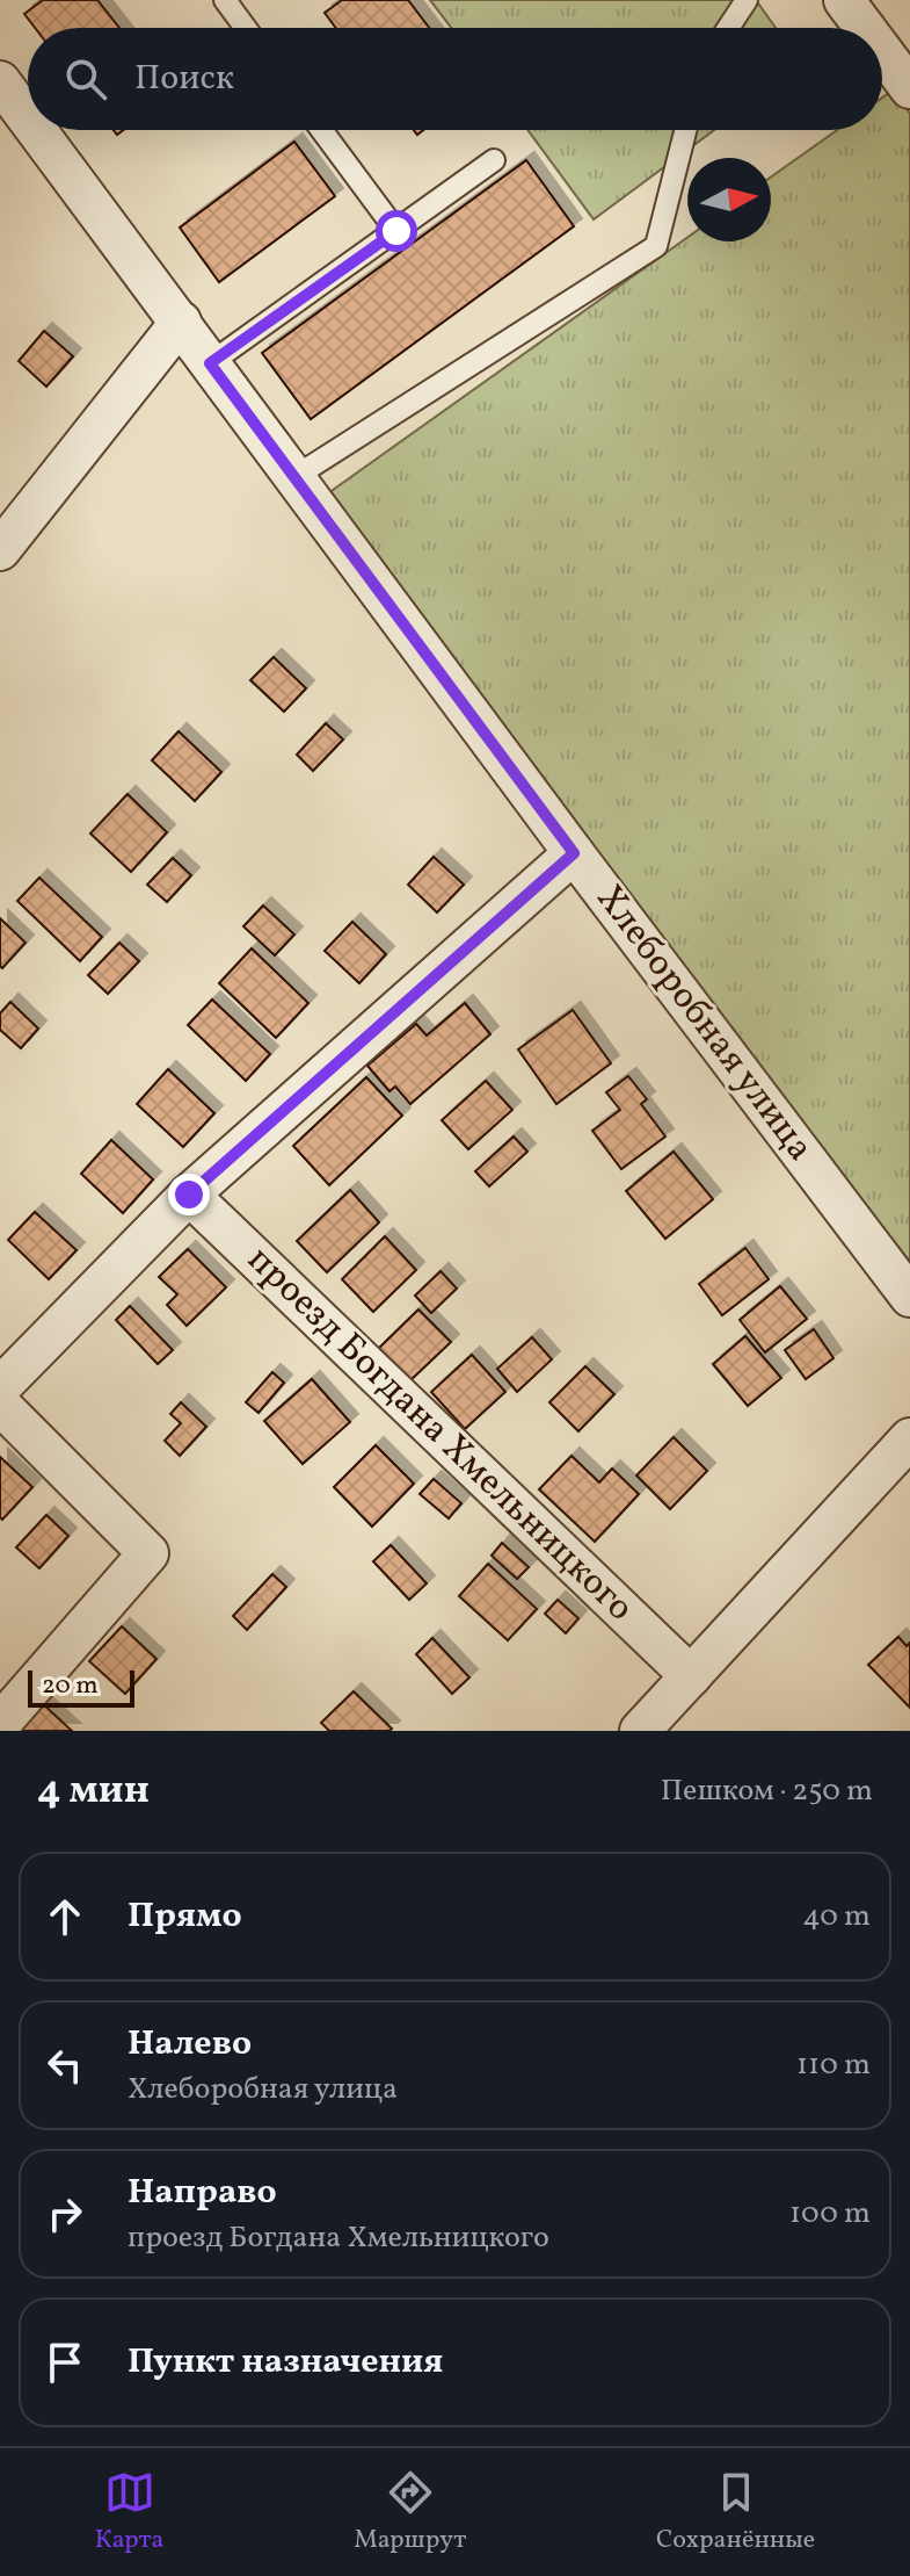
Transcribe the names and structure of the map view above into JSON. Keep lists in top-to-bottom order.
{
  "streets": {
    "street": ["Хлеборобная улица", "проезд Богдана Хмельницкого"]
  },
  "scale_bar": "20 m",
  "north": "right",
  "page": {
    "search": "Поиск",
    "scale": "20 m",
    "heading": ["4 мин", "Пешком · 250 m"],
    "list": [
      ["Прямо", "40 m"],
      ["Налево", "Хлеборобная улица", "110 m"],
      ["Направо", "проезд Богдана Хмельницкого", "100 m"],
      "Пункт назначения"
    ],
    "nav": ["Карта", "Маршрут", "Сохранённые"]
  }
}
